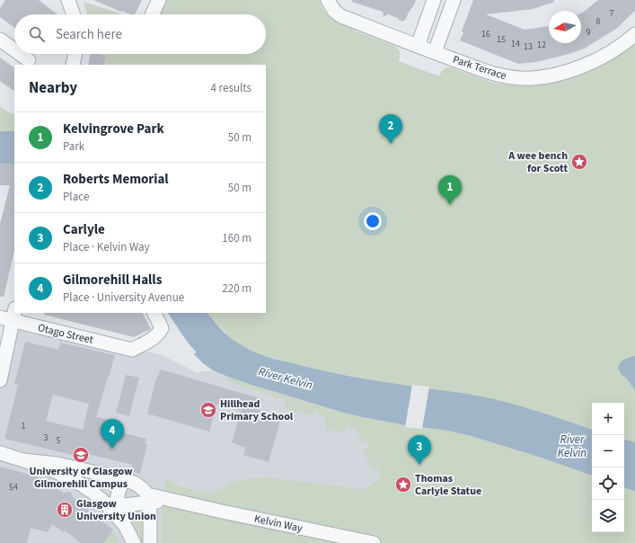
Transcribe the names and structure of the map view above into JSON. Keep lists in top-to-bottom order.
{
  "streets": {
    "street": ["Park Terrace", "Otago Street", "Kelvin Way"]
  },
  "water": ["River Kelvin"],
  "places": {
    "place": ["A wee bench for Scott", "Thomas Carlyle Statue"],
    "school or university": ["Hillhead Primary School", "University of Glasgow Gilmorehill Campus"],
    "building": ["Glasgow University Union"]
  },
  "house_numbers": [
    "7",
    "8",
    "9",
    "16",
    "15",
    "14",
    "12",
    "13",
    "1",
    "3",
    "5",
    "54"
  ],
  "north": "left",
  "page": {
    "search": "Search here",
    "heading": ["Nearby", "4 results"],
    "list": [
      {
        "mark": "1",
        "name": "Kelvingrove Park",
        "note": "Park",
        "value": "50 m"
      },
      {
        "mark": "2",
        "name": "Roberts Memorial",
        "note": "Place",
        "value": "50 m"
      },
      {
        "mark": "3",
        "name": "Carlyle",
        "note": "Place · Kelvin Way",
        "value": "160 m"
      },
      {
        "mark": "4",
        "name": "Gilmorehill Halls",
        "note": "Place · University Avenue",
        "value": "220 m"
      }
    ],
    "pins": [
      "2",
      "1",
      "4",
      "3"
    ],
    "map_buttons": ["+", "−"]
  }
}
